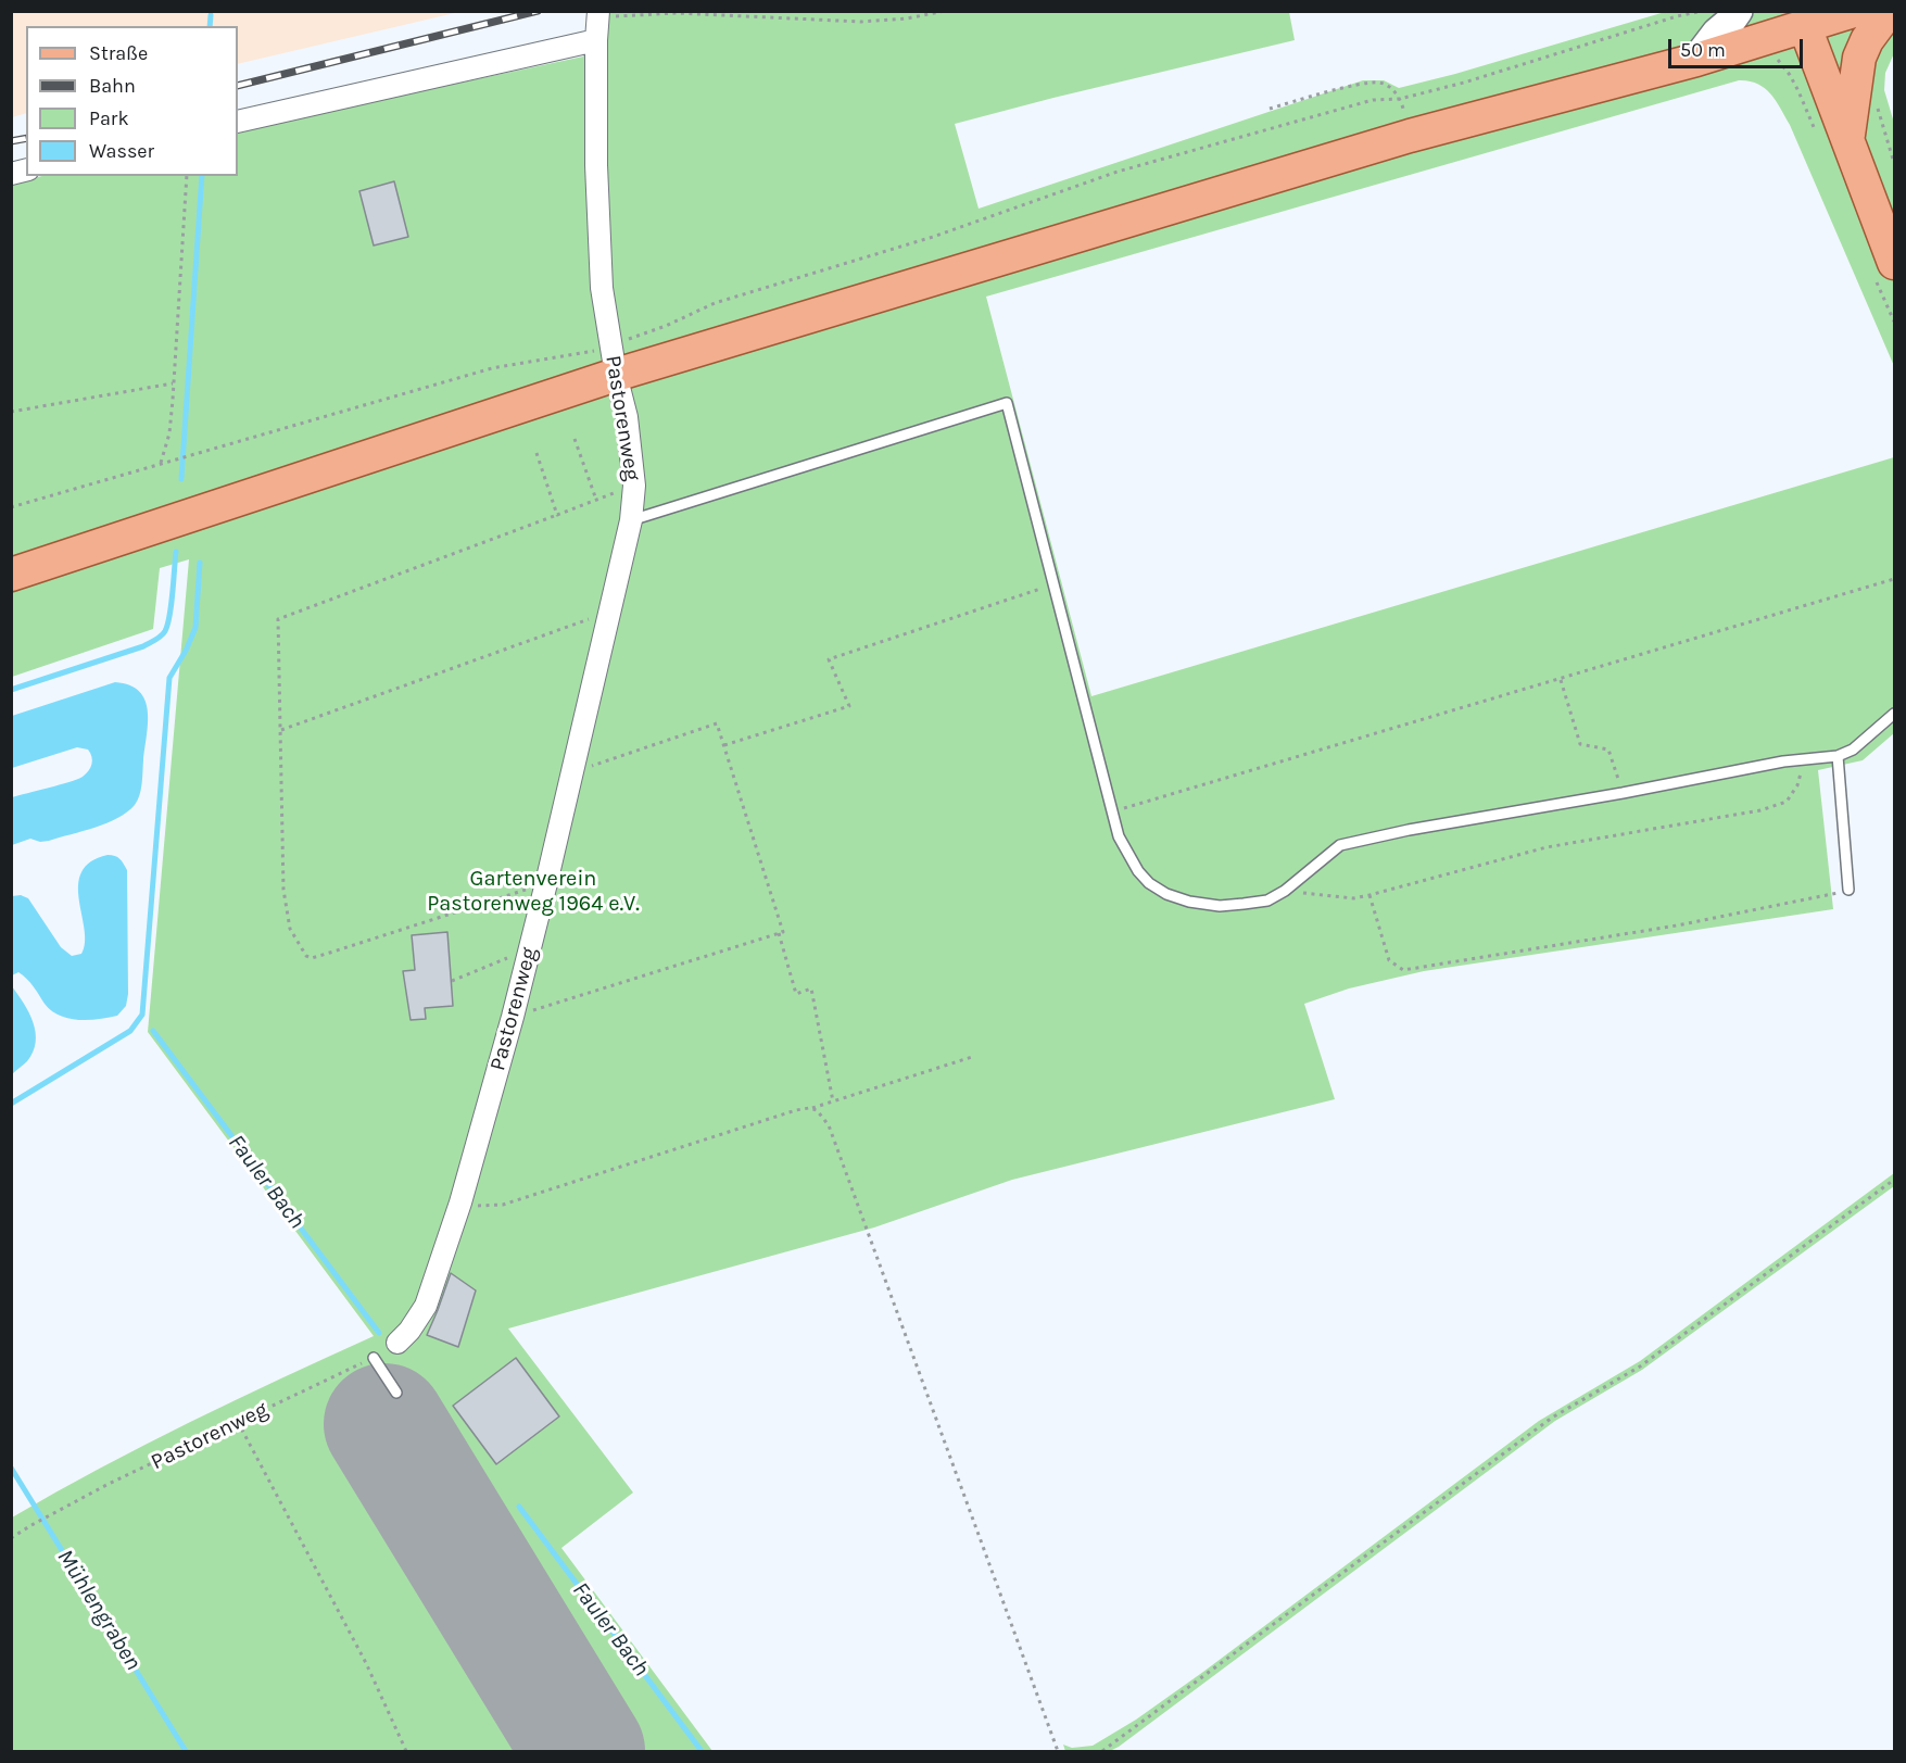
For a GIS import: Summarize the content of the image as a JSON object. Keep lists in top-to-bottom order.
{
  "streets": {
    "street": ["Pastorenweg"]
  },
  "water": ["Fauler Bach", "Mühlengraben"],
  "parks": ["Gartenverein Pastorenweg 1964 e.V."],
  "legend": [
    "Straße",
    "Bahn",
    "Park",
    "Wasser"
  ],
  "scale_bar": "50 m"
}
